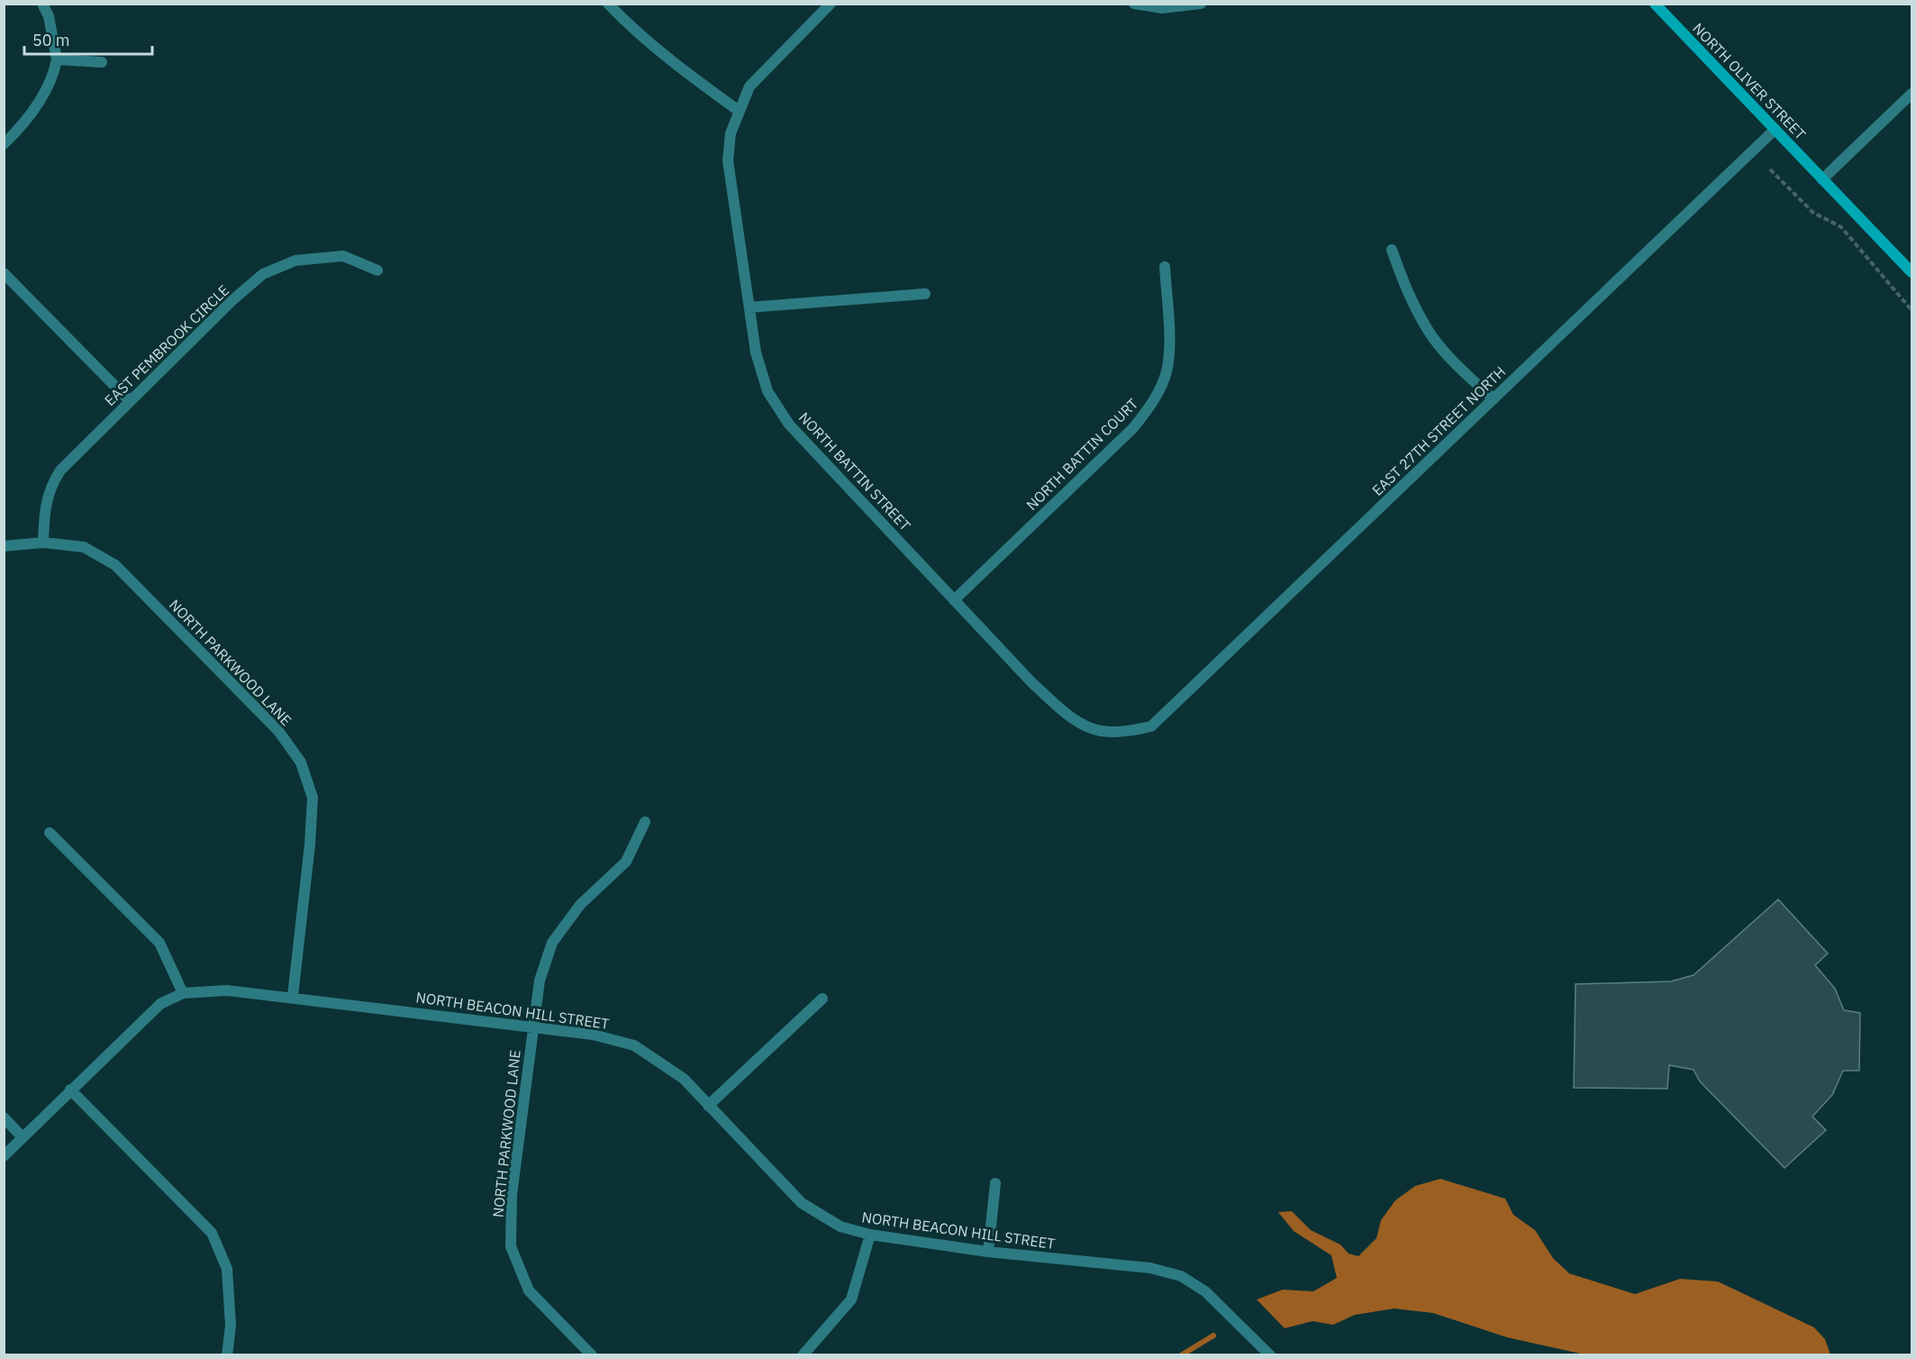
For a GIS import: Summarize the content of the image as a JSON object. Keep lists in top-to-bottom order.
{
  "streets": {
    "main road": ["NORTH OLIVER STREET"],
    "street": [
      "EAST PEMBROOK CIRCLE",
      "EAST 27TH STREET NORTH",
      "NORTH BATTIN COURT",
      "NORTH BATTIN STREET",
      "NORTH PARKWOOD LANE",
      "NORTH BEACON HILL STREET"
    ]
  },
  "crossings": [
    ["NORTH OLIVER STREET", "EAST 27TH STREET NORTH"],
    ["EAST PEMBROOK CIRCLE", "NORTH PARKWOOD LANE"],
    ["EAST 27TH STREET NORTH", "NORTH BATTIN STREET"],
    ["NORTH BATTIN COURT", "NORTH BATTIN STREET"],
    ["NORTH PARKWOOD LANE", "NORTH BEACON HILL STREET"]
  ],
  "scale_bar": "50 m"
}
